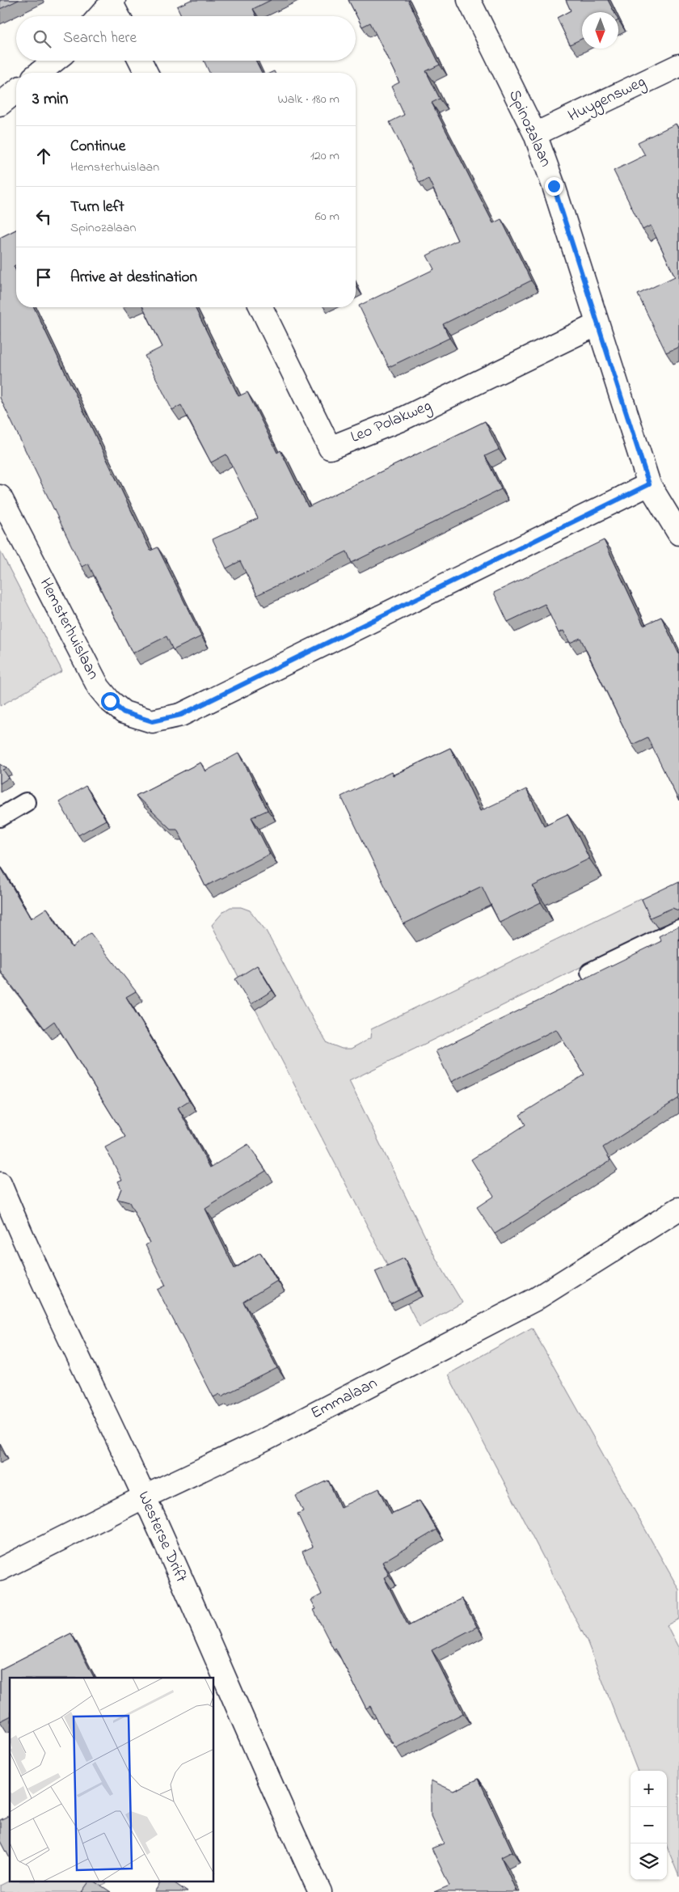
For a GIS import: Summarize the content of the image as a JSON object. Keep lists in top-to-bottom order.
{
  "streets": {
    "street": [
      "Huygensweg",
      "Spinozalaan",
      "Leo Polakweg",
      "Hemsterhuislaan",
      "Emmalaan",
      "Westerse Drift"
    ]
  },
  "crossings": [
    ["Huygensweg", "Spinozalaan"],
    ["Spinozalaan", "Leo Polakweg"],
    ["Spinozalaan", "Hemsterhuislaan"],
    ["Emmalaan", "Westerse Drift"]
  ],
  "north": "bottom",
  "page": {
    "search": "Search here",
    "heading": ["3 min", "Walk · 180 m"],
    "list": [
      ["Continue", "Hemsterhuislaan", "120 m"],
      ["Turn left", "Spinozalaan", "60 m"],
      "Arrive at destination"
    ],
    "map_buttons": ["+", "−"]
  }
}
